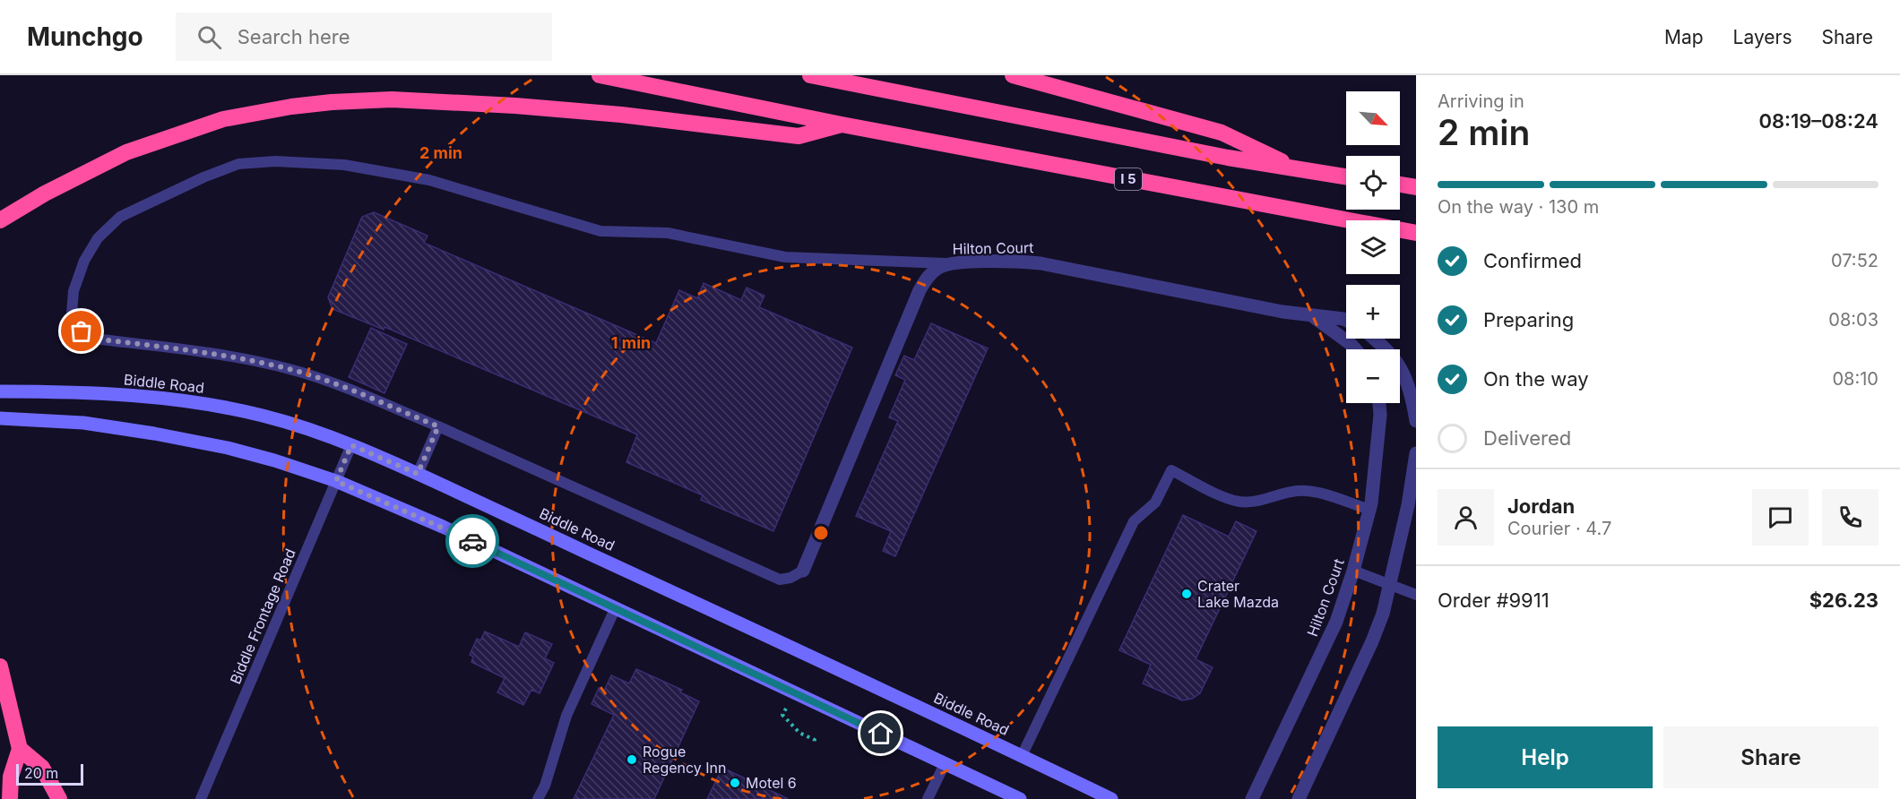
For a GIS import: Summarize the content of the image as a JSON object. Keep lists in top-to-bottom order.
{
  "streets": {
    "highway": ["I 5"],
    "main road": ["Biddle Road"],
    "street": ["Hilton Court"],
    "lane": ["Biddle Frontage Road"]
  },
  "crossings": [
    ["Biddle Road", "Biddle Frontage Road"]
  ],
  "places": ["Crater Lake Mazda", "Rogue Regency Inn", "Motel 6"],
  "scale_bar": "20 m",
  "north": "bottom right",
  "page": {
    "header": "Munchgo",
    "search": "Search here",
    "nav": ["Map", "Layers", "Share"],
    "heading": ["2 min", "Arriving in", "08:19–08:24"],
    "panel": [
      "Jordan",
      "Courier · 4.7",
      "Order #9911",
      "$26.23"
    ],
    "map_buttons": ["+", "−"],
    "bar": "On the way · 130 m",
    "list": [
      ["Confirmed", "07:52"],
      ["Preparing", "08:03"],
      ["On the way", "08:10"],
      "Delivered"
    ],
    "buttons": ["Help", "Share"],
    "scale": "20 m"
  },
  "rings": ["2 min", "1 min"]
}
